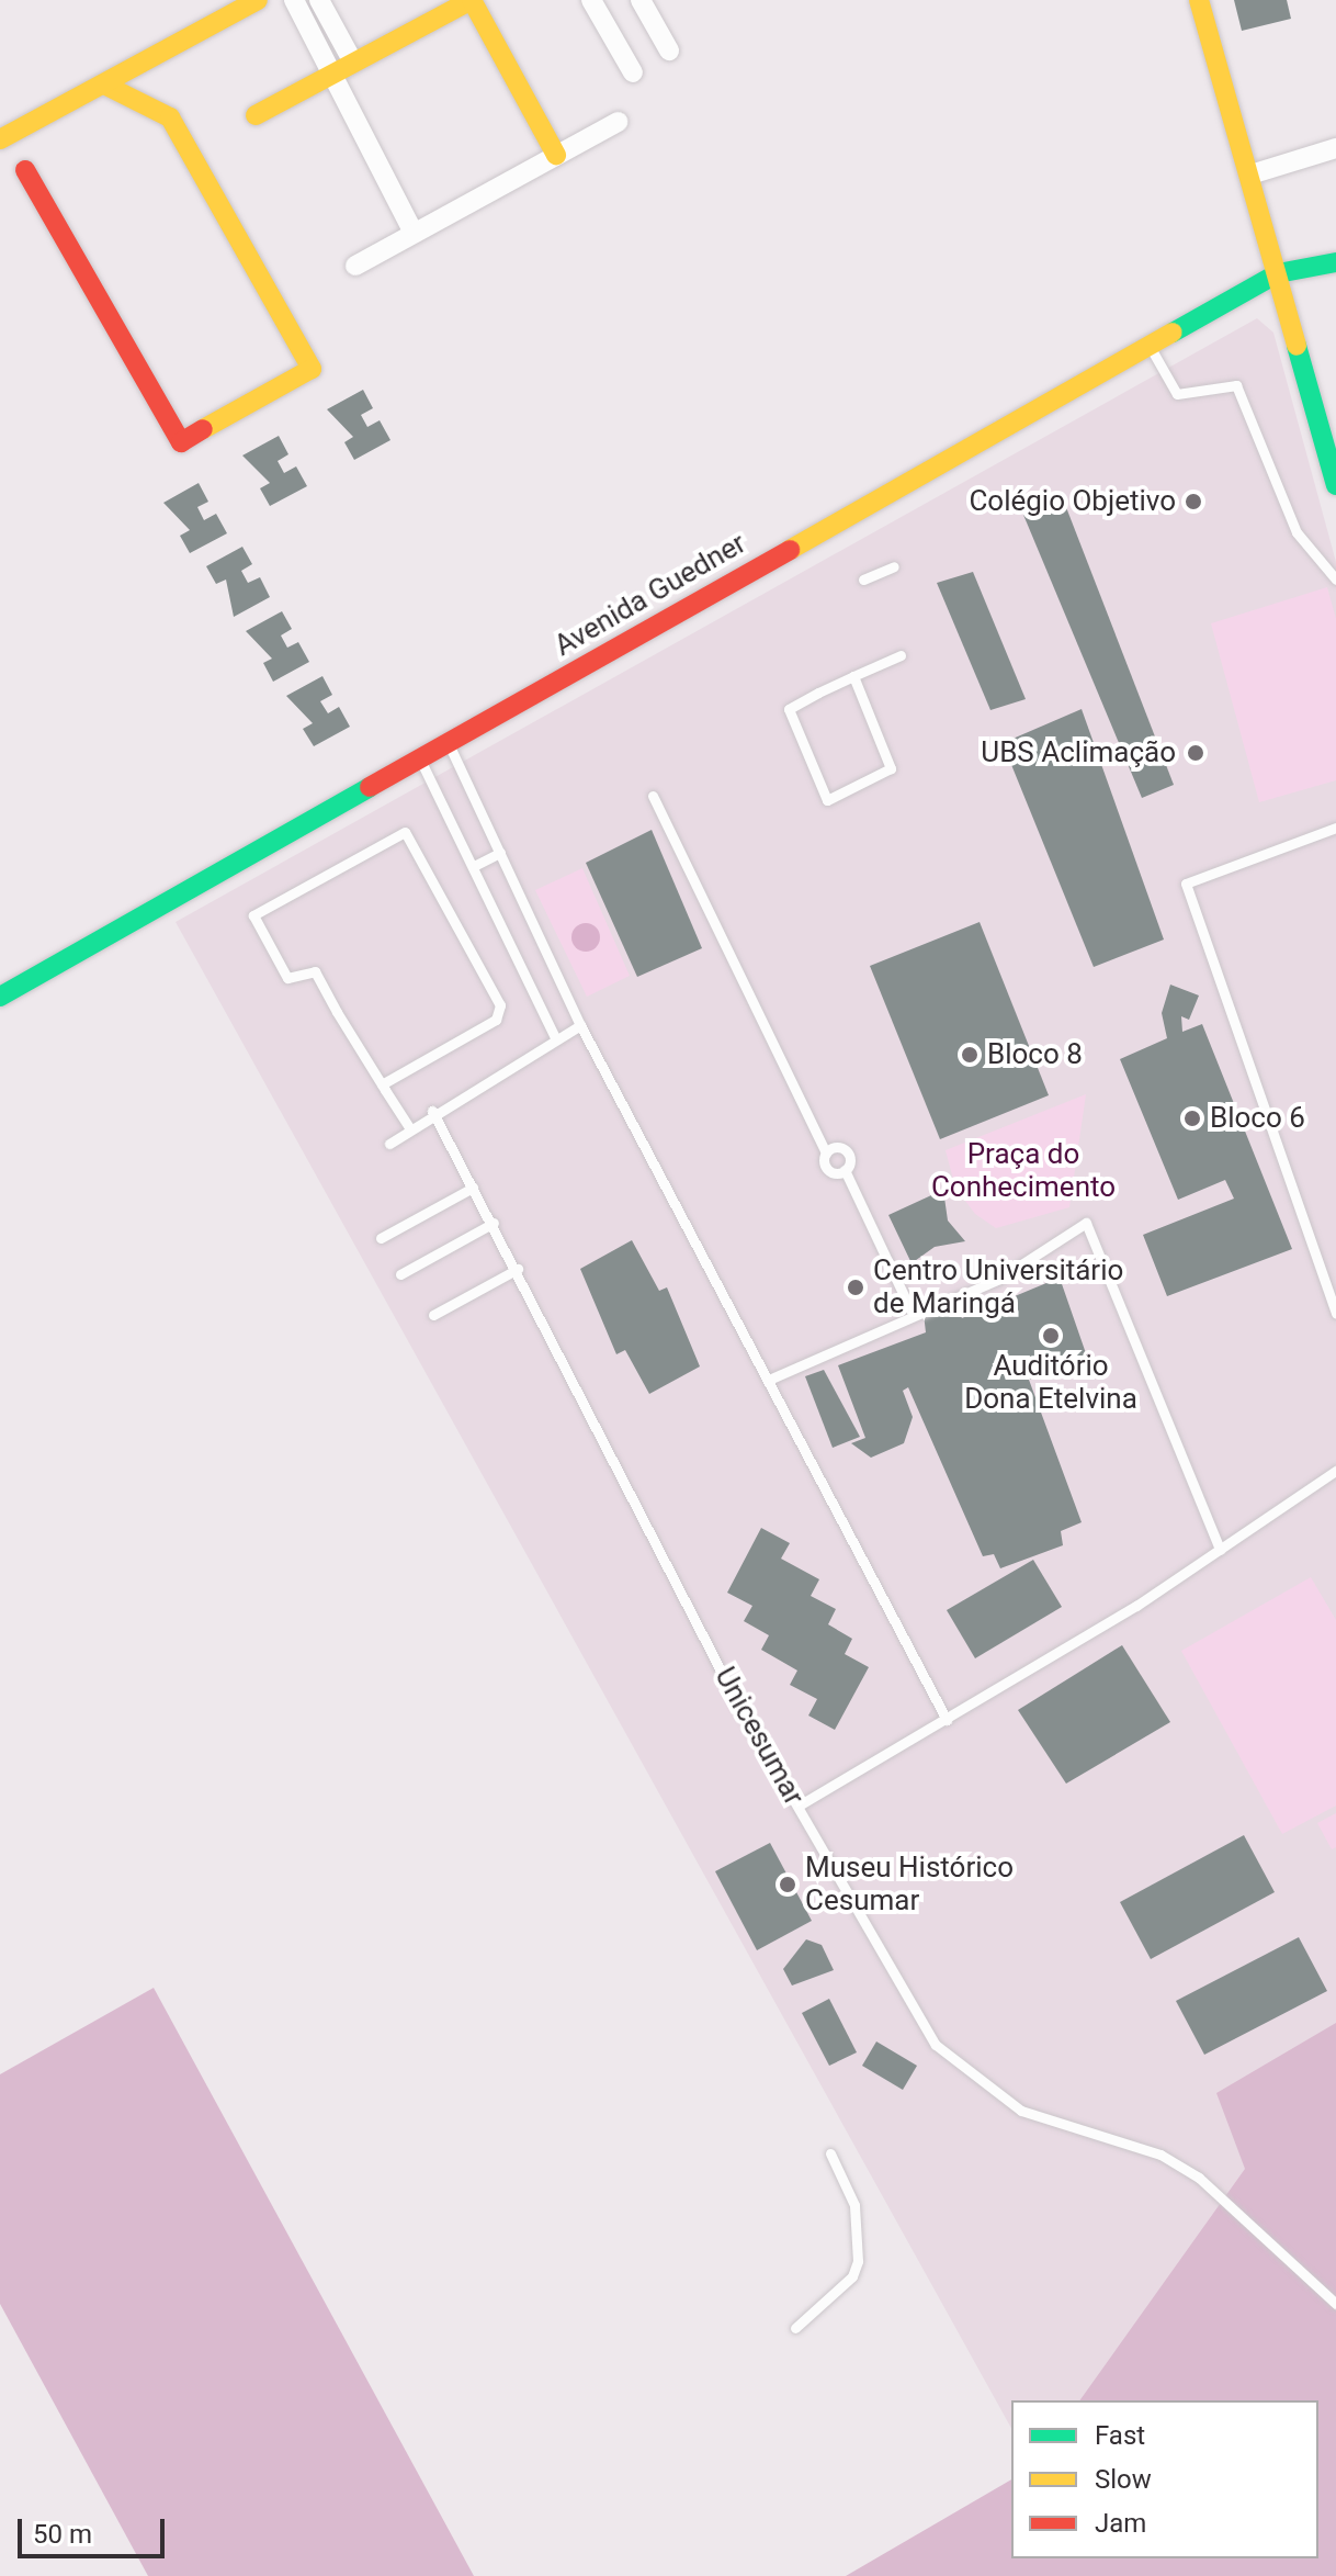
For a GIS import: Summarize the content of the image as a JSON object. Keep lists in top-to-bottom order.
{
  "streets": {
    "street": ["Avenida Guedner"],
    "lane": ["Unicesumar"]
  },
  "parks": ["Praça do Conhecimento"],
  "places": [
    "Colégio Objetivo",
    "UBS Aclimação",
    "Bloco 8",
    "Bloco 6",
    "Centro Universitário de Maringá",
    "Auditório Dona Etelvina",
    "Museu Histórico Cesumar"
  ],
  "legend": ["Fast", "Slow", "Jam"],
  "scale_bar": "50 m"
}
